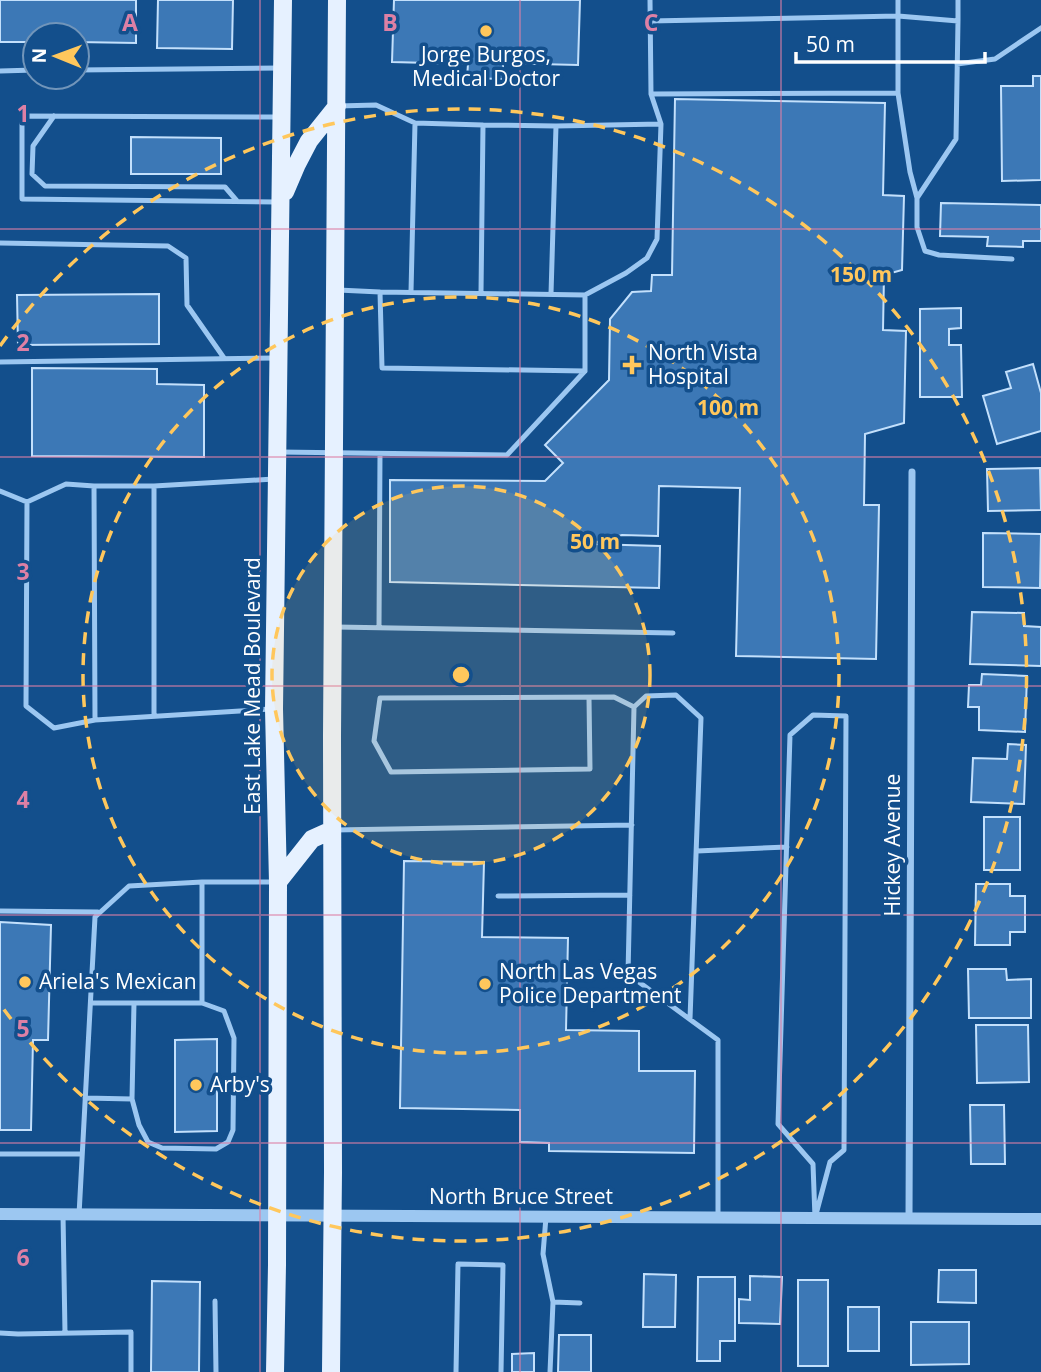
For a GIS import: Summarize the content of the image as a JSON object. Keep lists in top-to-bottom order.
{
  "streets": {
    "main road": ["East Lake Mead Boulevard"],
    "street": ["Hickey Avenue", "North Bruce Street"]
  },
  "crossings": [
    ["East Lake Mead Boulevard", "North Bruce Street"],
    ["Hickey Avenue", "North Bruce Street"]
  ],
  "places": {
    "other": [
      "Jorge Burgos, Medical Doctor",
      "Ariela's Mexican",
      "North Las Vegas Police Department",
      "Arby's"
    ],
    "health": ["North Vista Hospital"]
  },
  "scale_bar": "50 m",
  "north": "left",
  "grid": {
    "columns": ["A", "B", "C"],
    "rows": [
      "1",
      "2",
      "3",
      "4",
      "5",
      "6"
    ]
  },
  "rings": ["150 m", "100 m", "50 m"]
}
